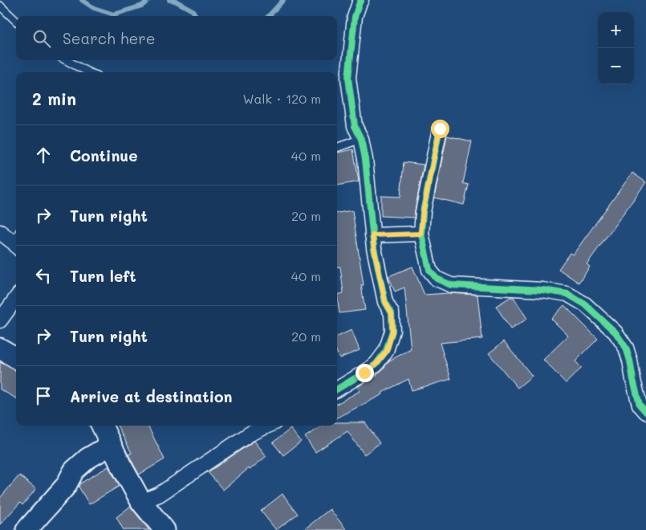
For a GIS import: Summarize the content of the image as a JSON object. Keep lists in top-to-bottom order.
{
  "page": {
    "map_buttons": ["+", "−"],
    "search": "Search here",
    "heading": ["2 min", "Walk · 120 m"],
    "list": [
      ["Continue", "40 m"],
      ["Turn right", "20 m"],
      ["Turn left", "40 m"],
      ["Turn right", "20 m"],
      "Arrive at destination"
    ]
  }
}
